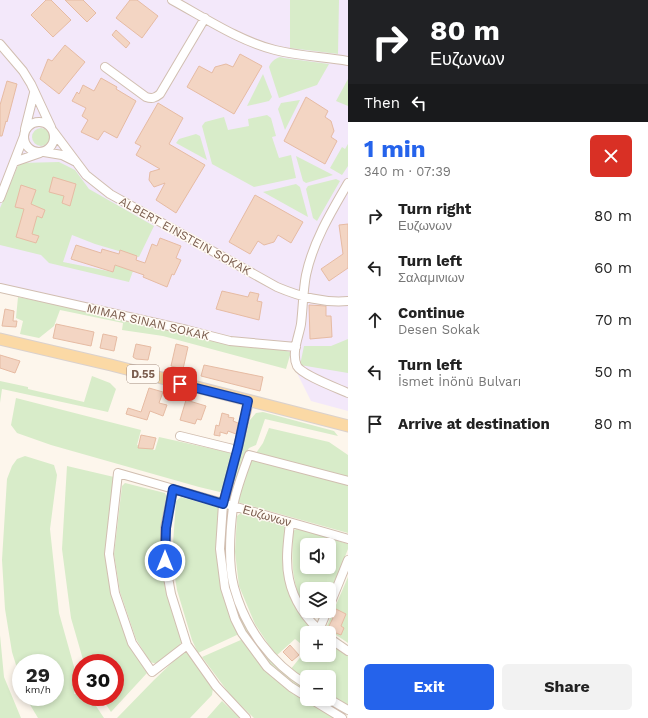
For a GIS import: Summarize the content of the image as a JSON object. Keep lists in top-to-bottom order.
{
  "streets": {
    "main road": ["D.55"],
    "street": ["ALBERT EINSTEIN SOKAK", "MIMAR SINAN SOKAK", "Ευζωνων"]
  },
  "page": {
    "turn": ["80 m", "Ευζωνων"],
    "then": "Then",
    "heading": ["1 min", "340 m · 07:39"],
    "list": [
      {
        "name": "Turn right",
        "note": "Ευζωνων",
        "value": "80 m"
      },
      {
        "name": "Turn left",
        "note": "Σαλαμινιων",
        "value": "60 m"
      },
      {
        "name": "Continue",
        "note": "Desen Sokak",
        "value": "70 m"
      },
      {
        "name": "Turn left",
        "note": "İsmet İnönü Bulvarı",
        "value": "50 m"
      },
      {
        "name": "Arrive at destination",
        "value": "80 m"
      }
    ],
    "map_buttons": ["+", "−"],
    "speed": "29 km/h",
    "limit": "30",
    "buttons": ["Exit", "Share"]
  }
}
